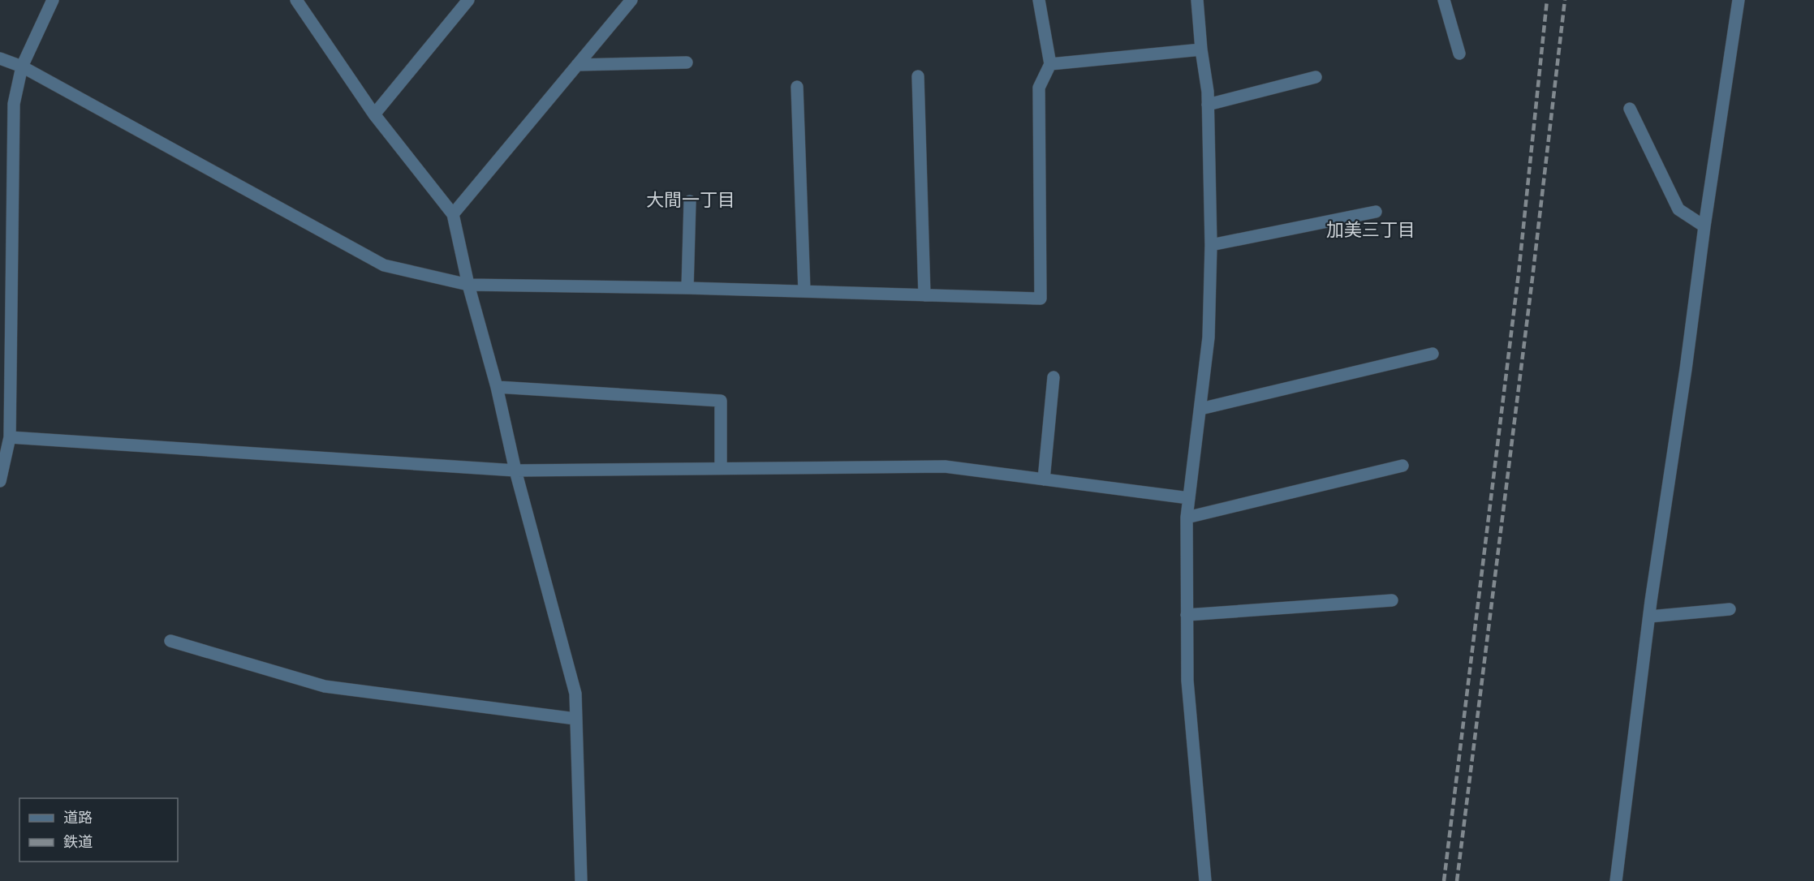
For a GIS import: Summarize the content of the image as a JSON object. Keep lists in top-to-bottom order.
{
  "districts": ["大間一丁目", "加美三丁目"],
  "legend": ["道路", "鉄道"]
}
